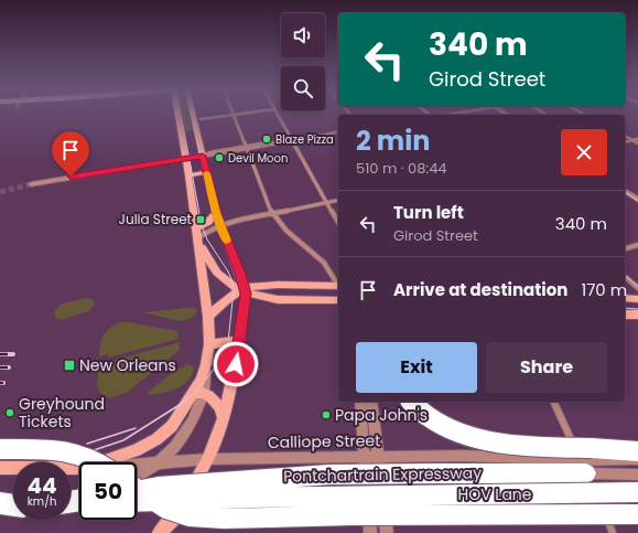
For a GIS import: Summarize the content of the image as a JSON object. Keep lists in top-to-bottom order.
{
  "streets": {
    "highway": ["Pontchartrain Expressway", "HOV Lane"],
    "main road": ["Calliope Street"]
  },
  "places": {
    "other": [
      "Blaze Pizza",
      "Devil Moon",
      "Greyhound Tickets",
      "Papa John's"
    ],
    "transit": ["Julia Street", "New Orleans"]
  },
  "page": {
    "turn": ["340 m", "Girod Street"],
    "heading": ["2 min", "510 m · 08:44"],
    "list": [
      {
        "name": "Turn left",
        "note": "Girod Street",
        "value": "340 m"
      },
      {
        "name": "Arrive at destination",
        "value": "170 m"
      }
    ],
    "buttons": ["Exit", "Share"],
    "speed": "44 km/h",
    "limit": "50"
  }
}
